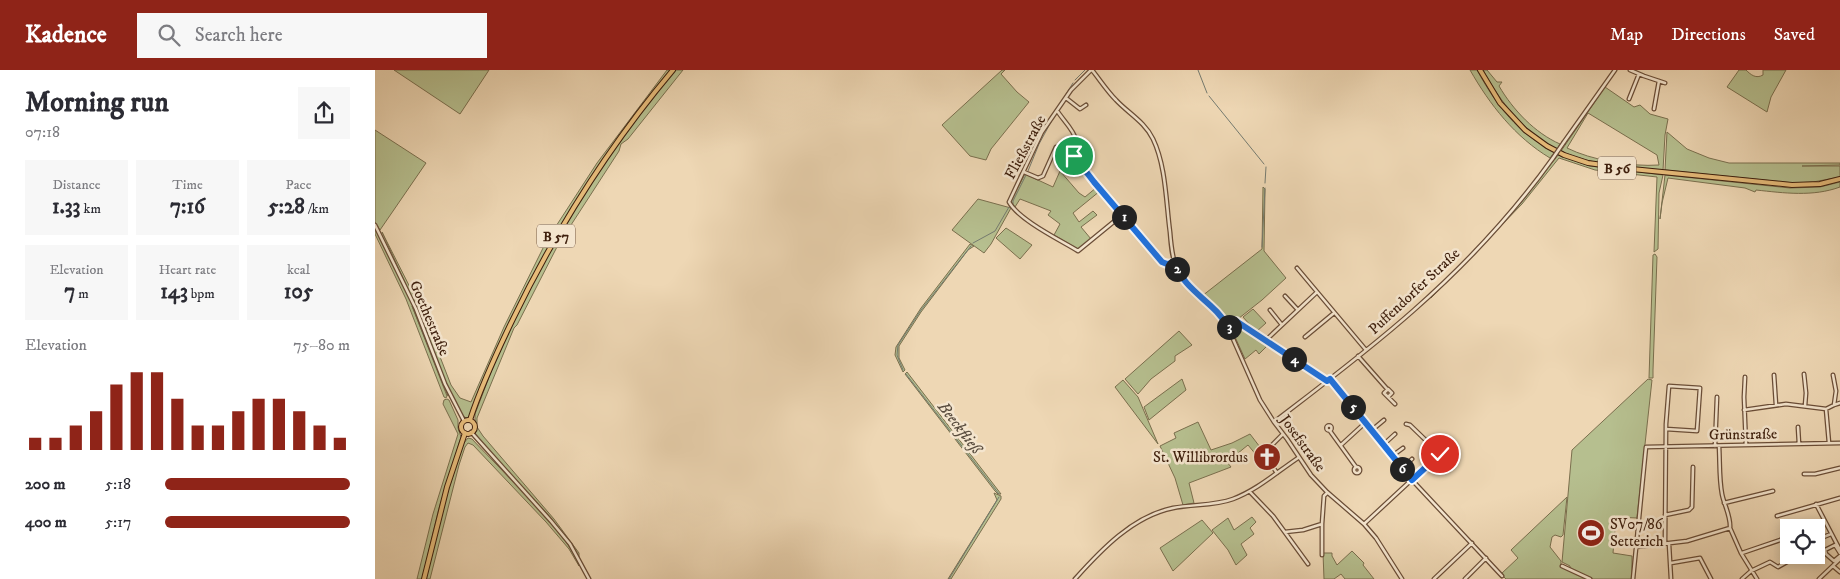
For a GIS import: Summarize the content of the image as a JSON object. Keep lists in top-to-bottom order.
{
  "streets": {
    "main road": ["B 56", "B 57"],
    "street": [
      "Fließstraße",
      "Puffendorfer Straße",
      "Goethestraße",
      "Grünstraße",
      "Josefstraße"
    ]
  },
  "crossings": [
    ["B 57", "Goethestraße"],
    ["Puffendorfer Straße", "Josefstraße"]
  ],
  "water": ["Beeckfließ"],
  "places": {
    "church": ["St. Willibrordus"],
    "sports": ["SV07/86 Setterich"]
  },
  "page": {
    "header": "Kadence",
    "search": "Search here",
    "nav": ["Map", "Directions", "Saved"],
    "heading": ["Morning run", "07:18"],
    "stats": [
      ["Distance", "1.33 km"],
      ["Time", "7:16"],
      ["Pace", "5:28 /km"],
      ["Elevation", "7 m"],
      ["Heart rate", "143 bpm"],
      ["kcal", "105"]
    ],
    "pins": [
      "1",
      "2",
      "3",
      "4",
      "5",
      "6"
    ],
    "chart": ["Elevation", "75–80 m"],
    "list": [
      {
        "name": "200 m",
        "note": "5:18"
      },
      {
        "name": "400 m",
        "note": "5:17"
      }
    ]
  }
}
